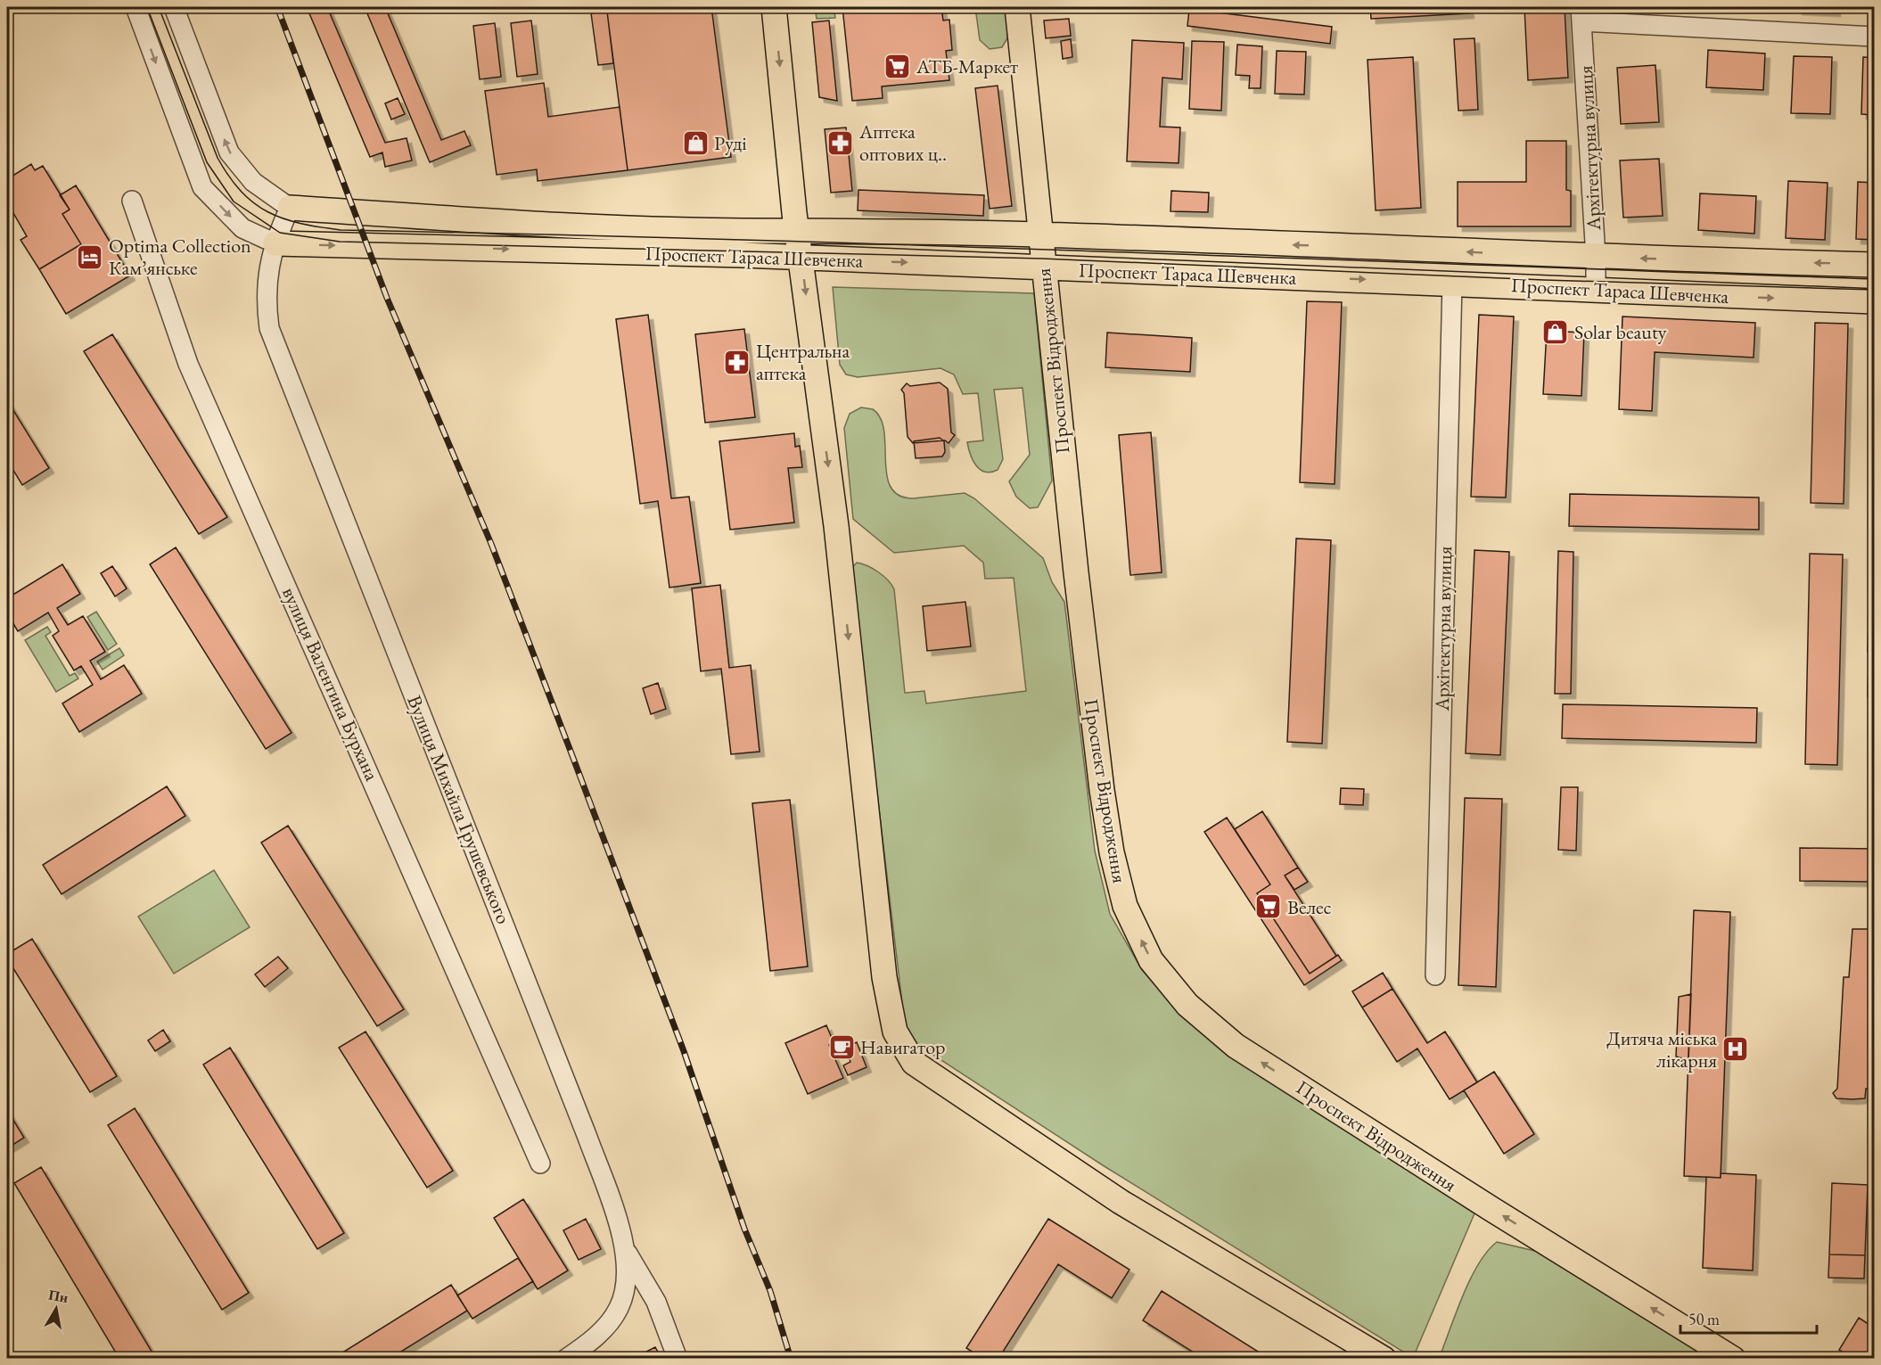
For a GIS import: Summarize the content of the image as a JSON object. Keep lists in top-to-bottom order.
{
  "streets": {
    "main road": ["Проспект Тараса Шевченка", "Проспект Відродження"],
    "street": ["Архітектурна вулиця", "вулиця Валентина Бурхана", "Вулиця Михайла Грушевського"]
  },
  "crossings": [
    ["Архітектурна вулиця", "Проспект Тараса Шевченка"],
    ["Проспект Тараса Шевченка", "Проспект Відродження"],
    ["Проспект Тараса Шевченка", "Вулиця Михайла Грушевського"]
  ],
  "places": {
    "supermarket": ["АТБ-Маркет", "Велес"],
    "shop": ["Рудi", "Solar beauty"],
    "pharmacy": ["Аптека оптових ц‥", "Центральна аптека"],
    "hotel": ["Optima Collection Кам’янське"],
    "cafe": ["Навигатор"],
    "hospital": ["Дитяча міська лікарня"]
  },
  "scale_bar": "50 m",
  "north": "top"
}
